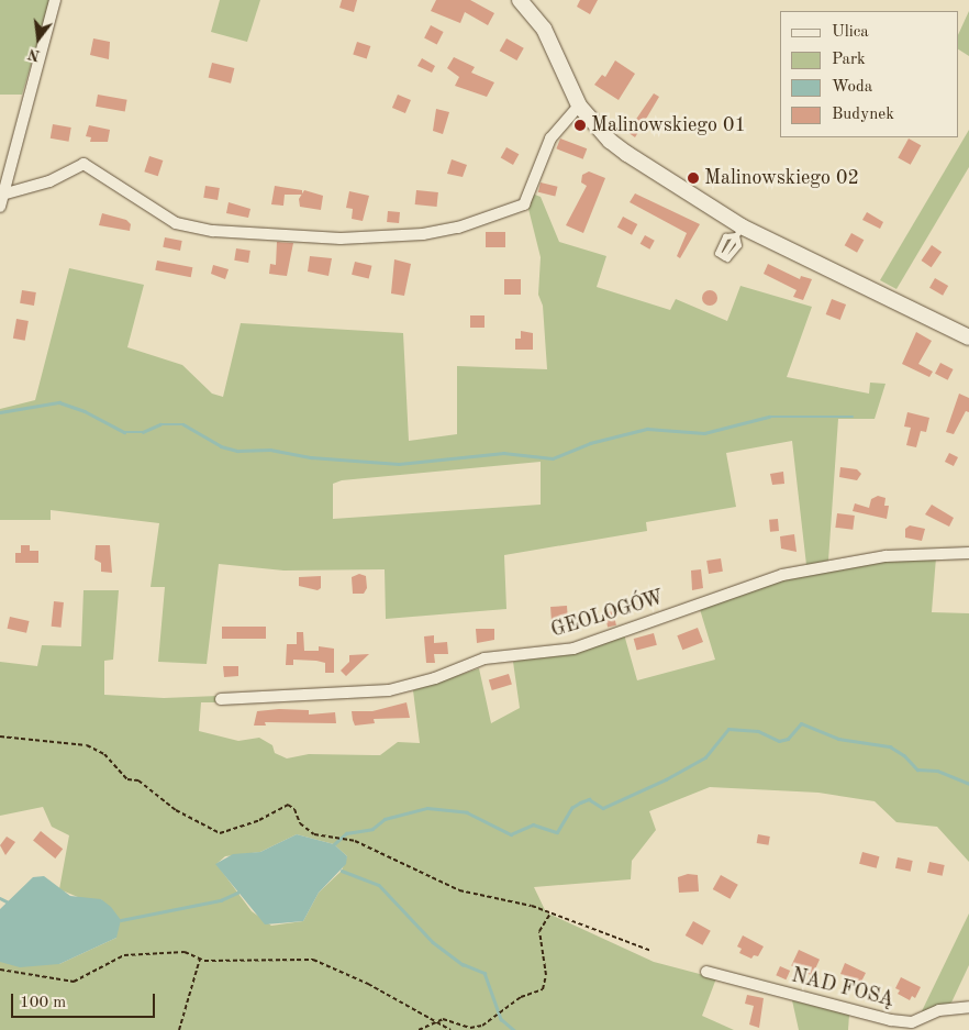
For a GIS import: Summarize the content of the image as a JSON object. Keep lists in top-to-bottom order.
{
  "streets": {
    "street": ["GEOLOGÓW", "NAD FOSĄ"]
  },
  "places": ["Malinowskiego 01", "Malinowskiego 02"],
  "legend": [
    "Ulica",
    "Park",
    "Woda",
    "Budynek"
  ],
  "scale_bar": "100 m",
  "north": "bottom"
}
